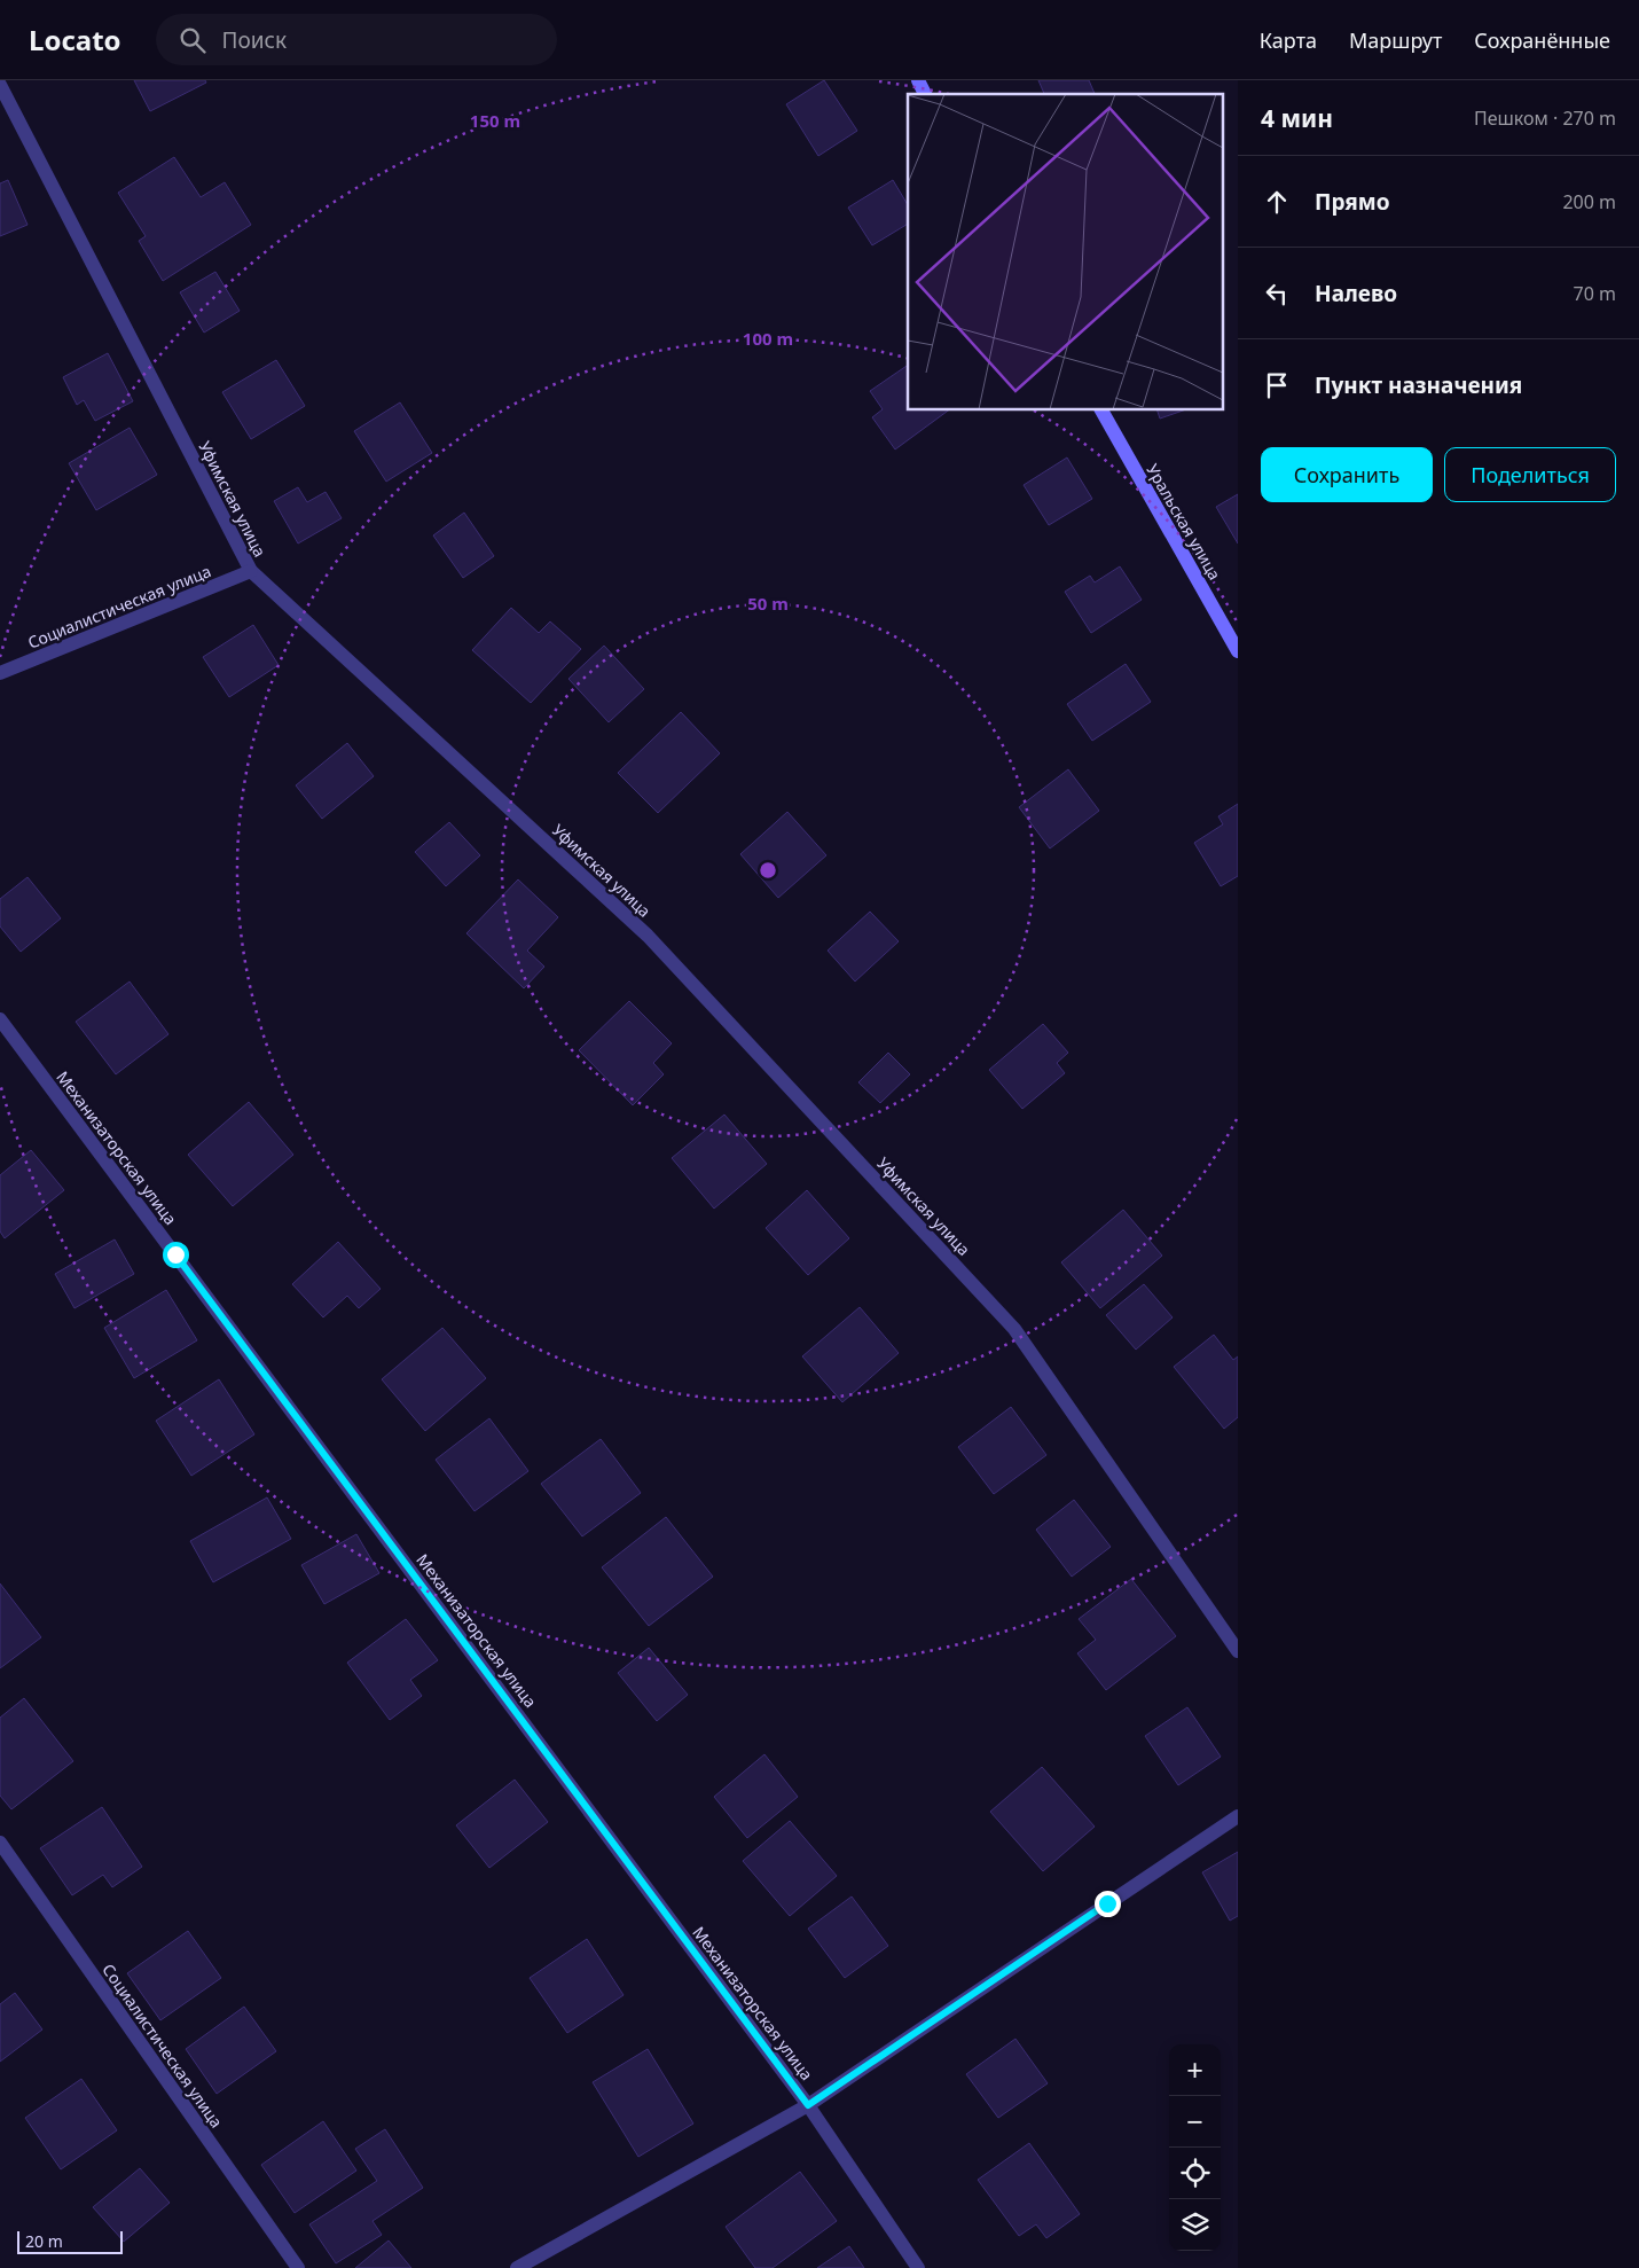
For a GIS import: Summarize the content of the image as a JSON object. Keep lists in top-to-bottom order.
{
  "streets": {
    "main road": ["Уральская улица"],
    "street": ["Уфимская улица", "Социалистическая улица", "Механизаторская улица"]
  },
  "crossings": [
    ["Уфимская улица", "Социалистическая улица"]
  ],
  "scale_bar": "20 m",
  "page": {
    "header": "Locato",
    "search": "Поиск",
    "nav": ["Карта", "Маршрут", "Сохранённые"],
    "heading": ["4 мин", "Пешком · 270 m"],
    "list": [
      ["Прямо", "200 m"],
      ["Налево", "70 m"],
      "Пункт назначения"
    ],
    "buttons": ["Сохранить", "Поделиться"],
    "map_buttons": ["+", "−"],
    "scale": "20 m"
  },
  "rings": ["150 m", "100 m", "50 m"]
}
